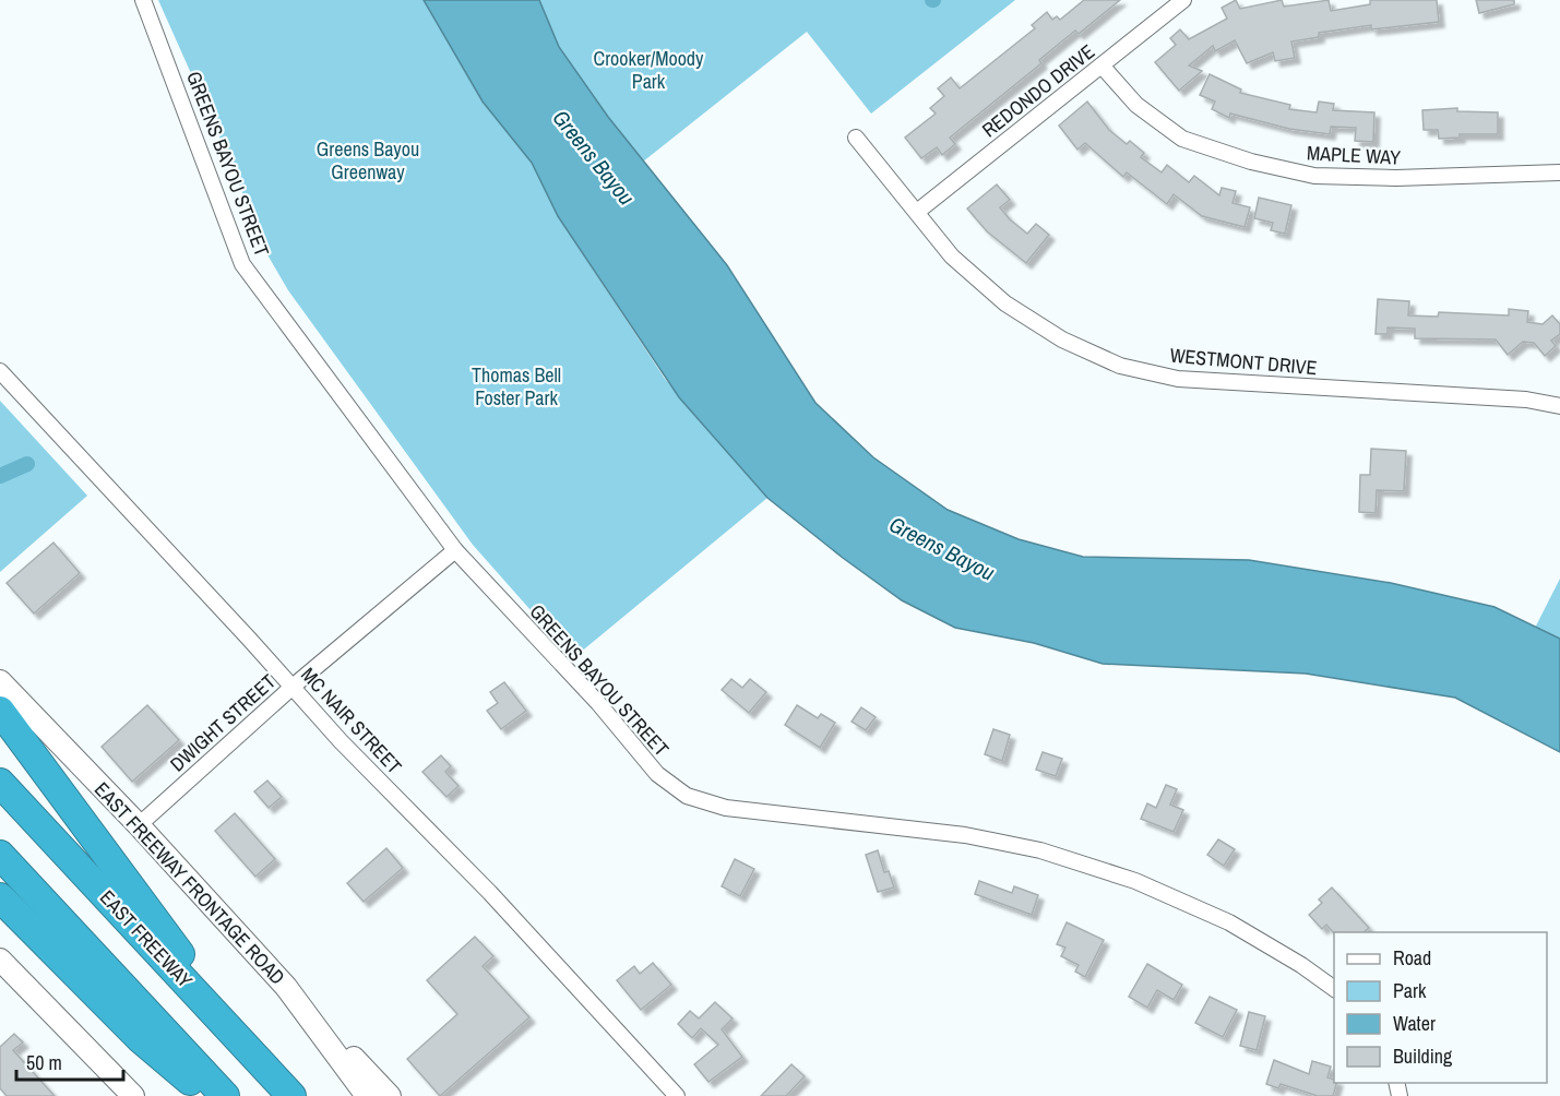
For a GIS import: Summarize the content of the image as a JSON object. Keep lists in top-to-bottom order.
{
  "streets": {
    "highway": ["EAST FREEWAY"],
    "main road": ["EAST FREEWAY FRONTAGE ROAD"],
    "street": [
      "REDONDO DRIVE",
      "MAPLE WAY",
      "GREENS BAYOU STREET",
      "WESTMONT DRIVE",
      "MC NAIR STREET",
      "DWIGHT STREET"
    ]
  },
  "crossings": [
    ["REDONDO DRIVE", "MAPLE WAY"],
    ["REDONDO DRIVE", "WESTMONT DRIVE"],
    ["GREENS BAYOU STREET", "DWIGHT STREET"],
    ["MC NAIR STREET", "DWIGHT STREET"],
    ["DWIGHT STREET", "EAST FREEWAY FRONTAGE ROAD"]
  ],
  "water": ["Greens Bayou"],
  "parks": ["Crooker/Moody Park", "Greens Bayou Greenway", "Thomas Bell Foster Park"],
  "legend": [
    "Road",
    "Park",
    "Water",
    "Building"
  ],
  "scale_bar": "50 m"
}
